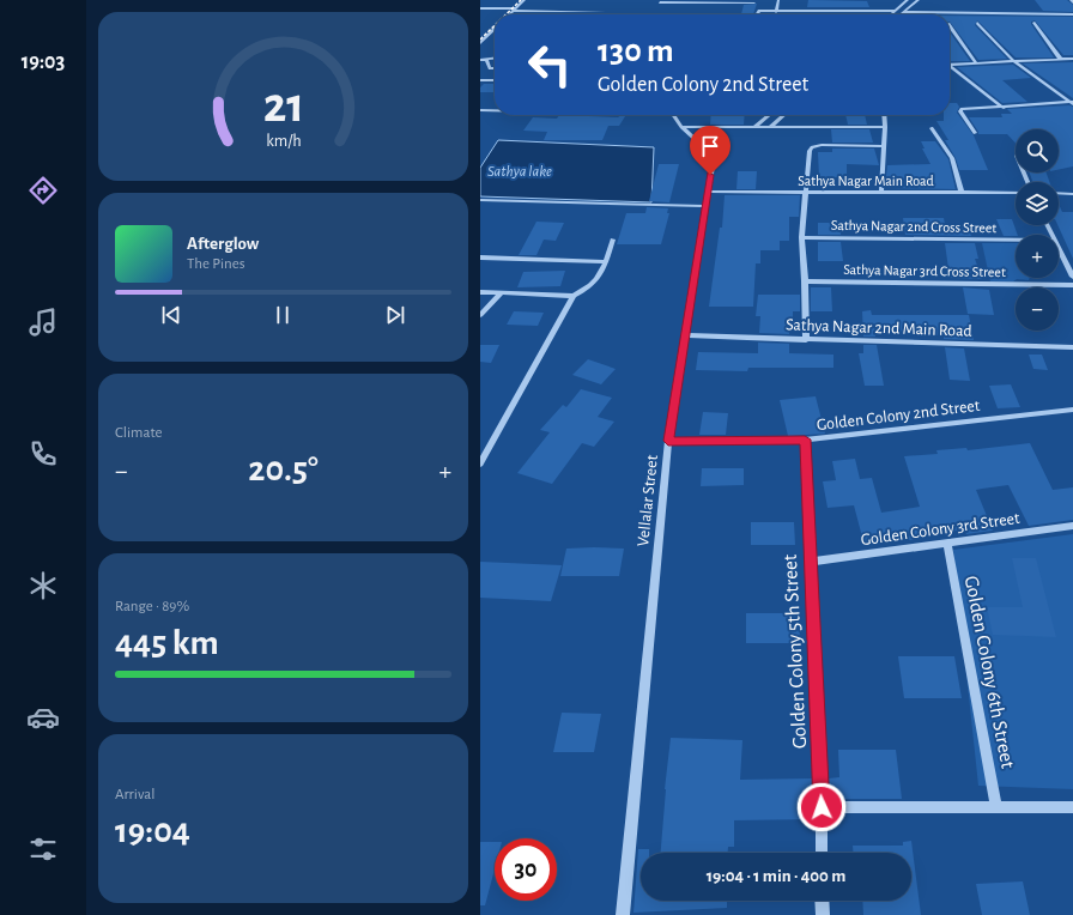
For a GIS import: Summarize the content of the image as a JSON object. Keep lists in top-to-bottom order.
{
  "streets": {
    "street": [
      "Sathya Nagar Main Road",
      "Sathya Nagar 2nd Cross Street",
      "Sathya Nagar 3rd Cross Street",
      "Sathya Nagar 2nd Main Road",
      "Golden Colony 2nd Street",
      "Vellalar Street",
      "Golden Colony 3rd Street",
      "Golden Colony 5th Street",
      "Golden Colony 6th Street"
    ]
  },
  "crossings": [
    ["Sathya Nagar Main Road", "Vellalar Street"],
    ["Sathya Nagar 2nd Main Road", "Vellalar Street"],
    ["Golden Colony 2nd Street", "Vellalar Street"],
    ["Golden Colony 2nd Street", "Golden Colony 5th Street"],
    ["Golden Colony 3rd Street", "Golden Colony 5th Street"],
    ["Golden Colony 3rd Street", "Golden Colony 6th Street"]
  ],
  "water": ["Sathya lake"],
  "page": {
    "tabs": "19:03",
    "turn": ["130 m", "Golden Colony 2nd Street"],
    "map_buttons": ["+", "−"],
    "song": ["Afterglow", "The Pines"],
    "tile": [
      "Climate",
      ["Range · 89%", "445 km"],
      ["Arrival", "19:04"]
    ],
    "heat": ["−", "20.5°", "+"],
    "limit": "30",
    "trip": "19:04 · 1 min · 400 m",
    "gauge": ["21", "km/h"]
  }
}
